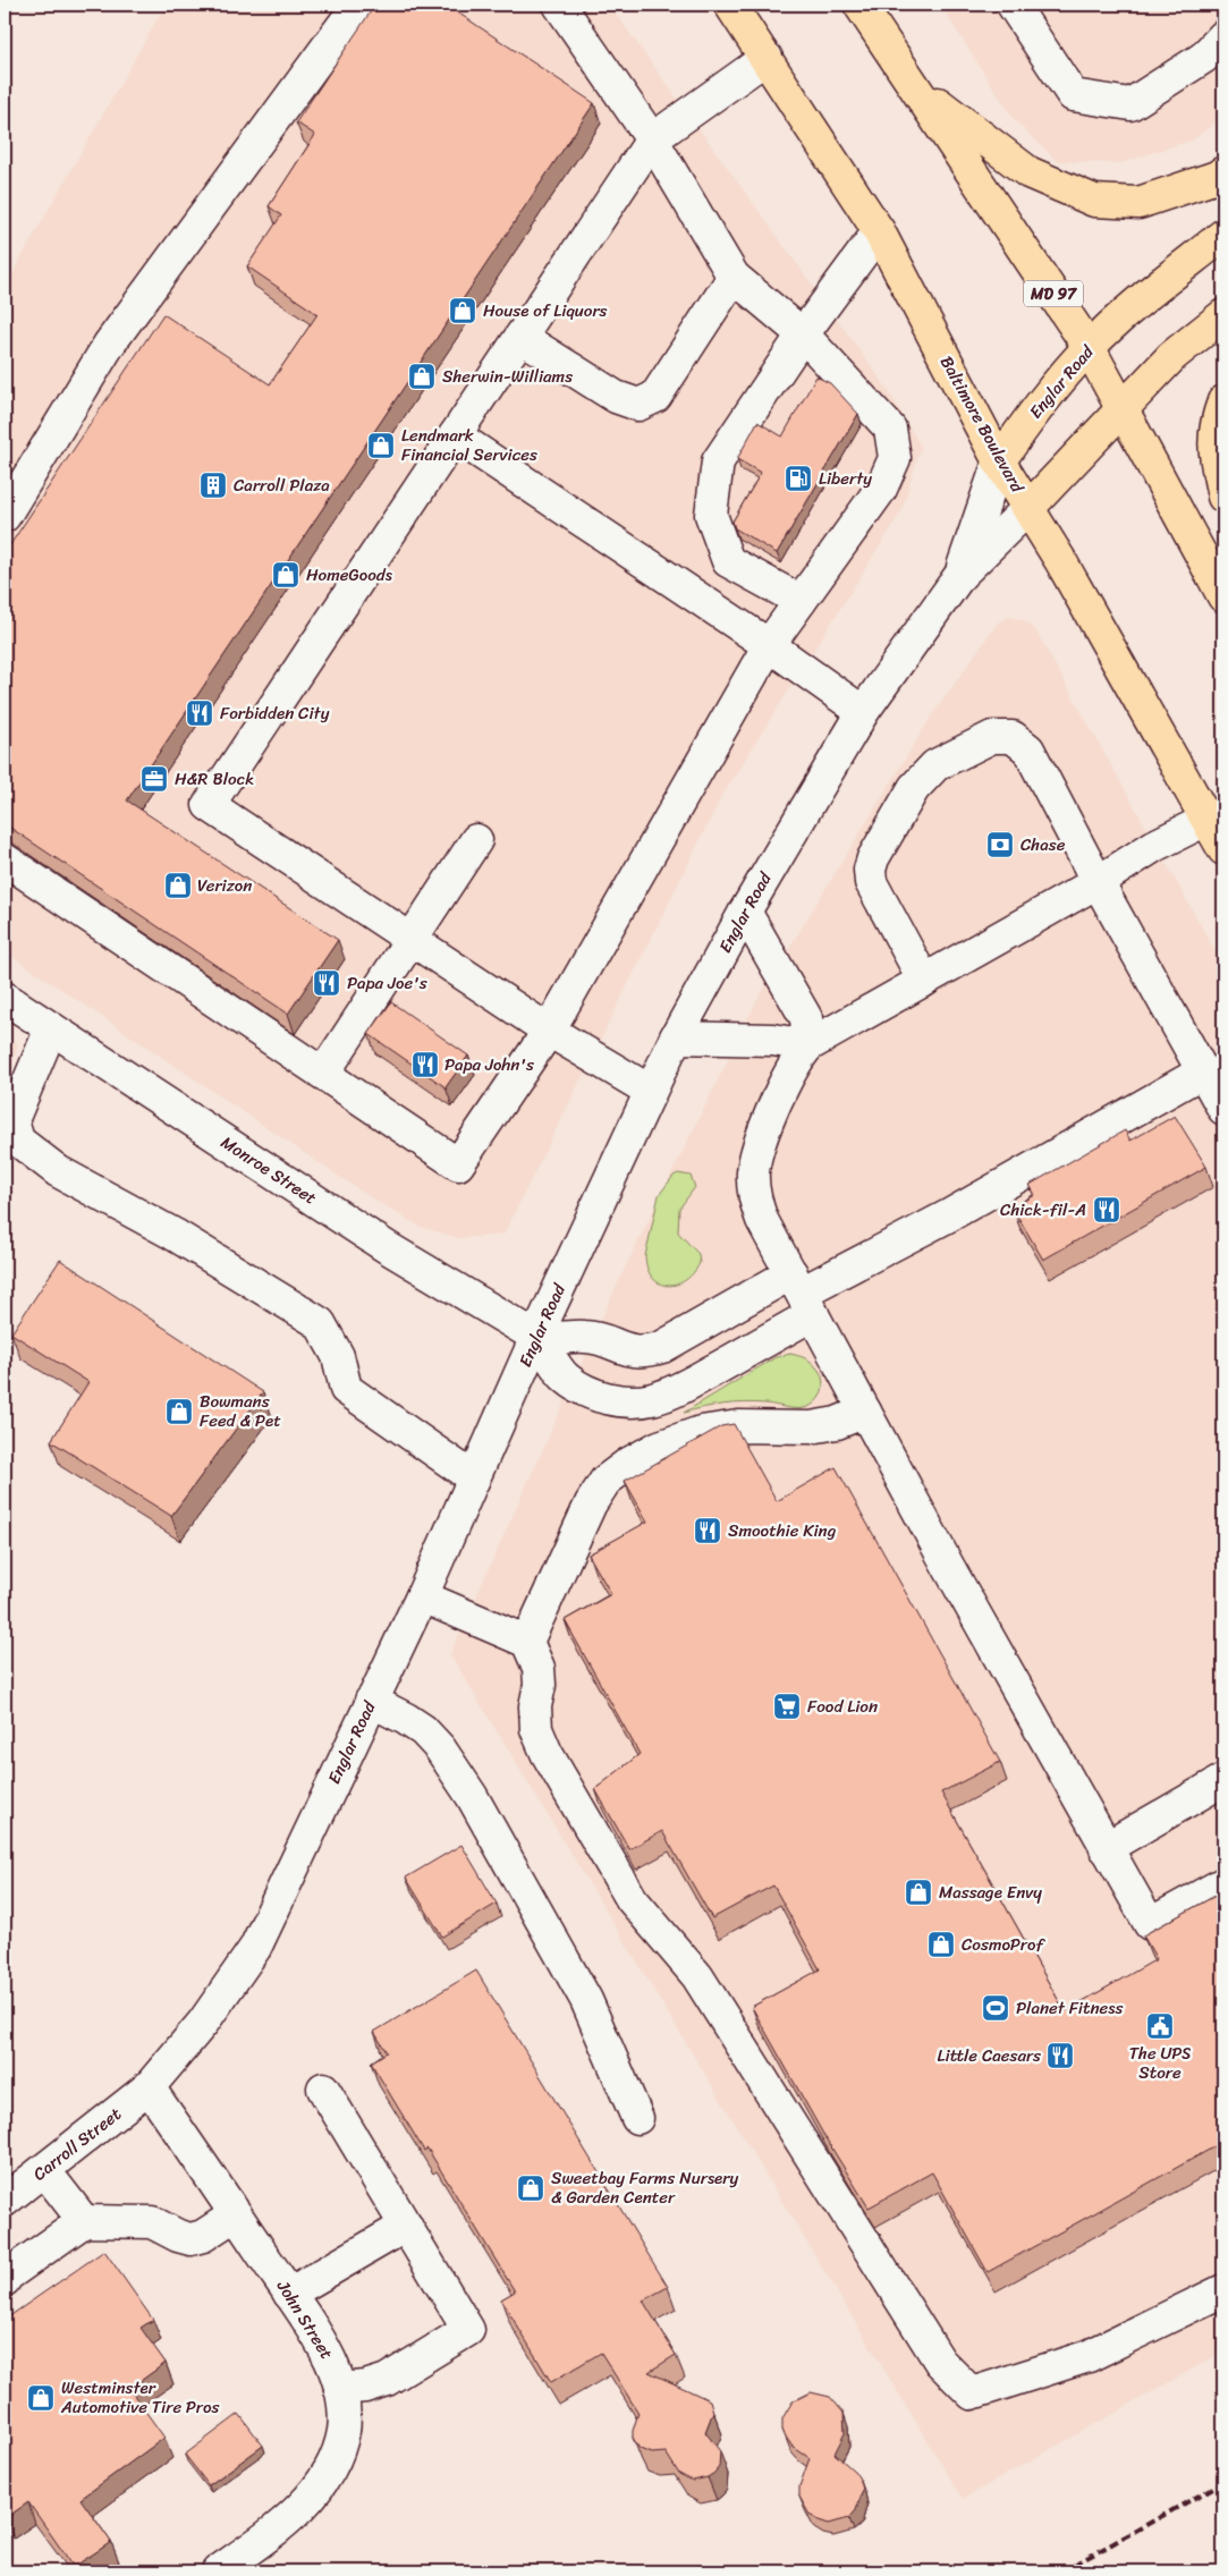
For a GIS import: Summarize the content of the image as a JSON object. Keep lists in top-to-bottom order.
{
  "streets": {
    "main road": ["MD 97", "Englar Road", "Baltimore Boulevard"],
    "street": ["Monroe Street", "Carroll Street", "John Street"]
  },
  "crossings": [
    ["MD 97", "Englar Road"],
    ["Englar Road", "Baltimore Boulevard"],
    ["Englar Road", "Monroe Street"],
    ["Englar Road", "Carroll Street"],
    ["Englar Road", "John Street"],
    ["Carroll Street", "John Street"]
  ],
  "places": {
    "shop": [
      "House of Liquors",
      "Sherwin-Williams",
      "Lendmark Financial Services",
      "HomeGoods",
      "Verizon",
      "Bowmans Feed & Pet",
      "Massage Envy",
      "CosmoProf",
      "Sweetbay Farms Nursery & Garden Center",
      "Westminster Automotive Tire Pros"
    ],
    "fuel station": ["Liberty"],
    "building": ["Carroll Plaza"],
    "restaurant": [
      "Forbidden City",
      "Papa Joe's",
      "Papa John's",
      "Chick-fil-A",
      "Smoothie King",
      "Little Caesars"
    ],
    "office": ["H&R Block"],
    "bank": ["Chase"],
    "supermarket": ["Food Lion"],
    "sports": ["Planet Fitness"],
    "public building": ["The UPS Store"]
  }
}
